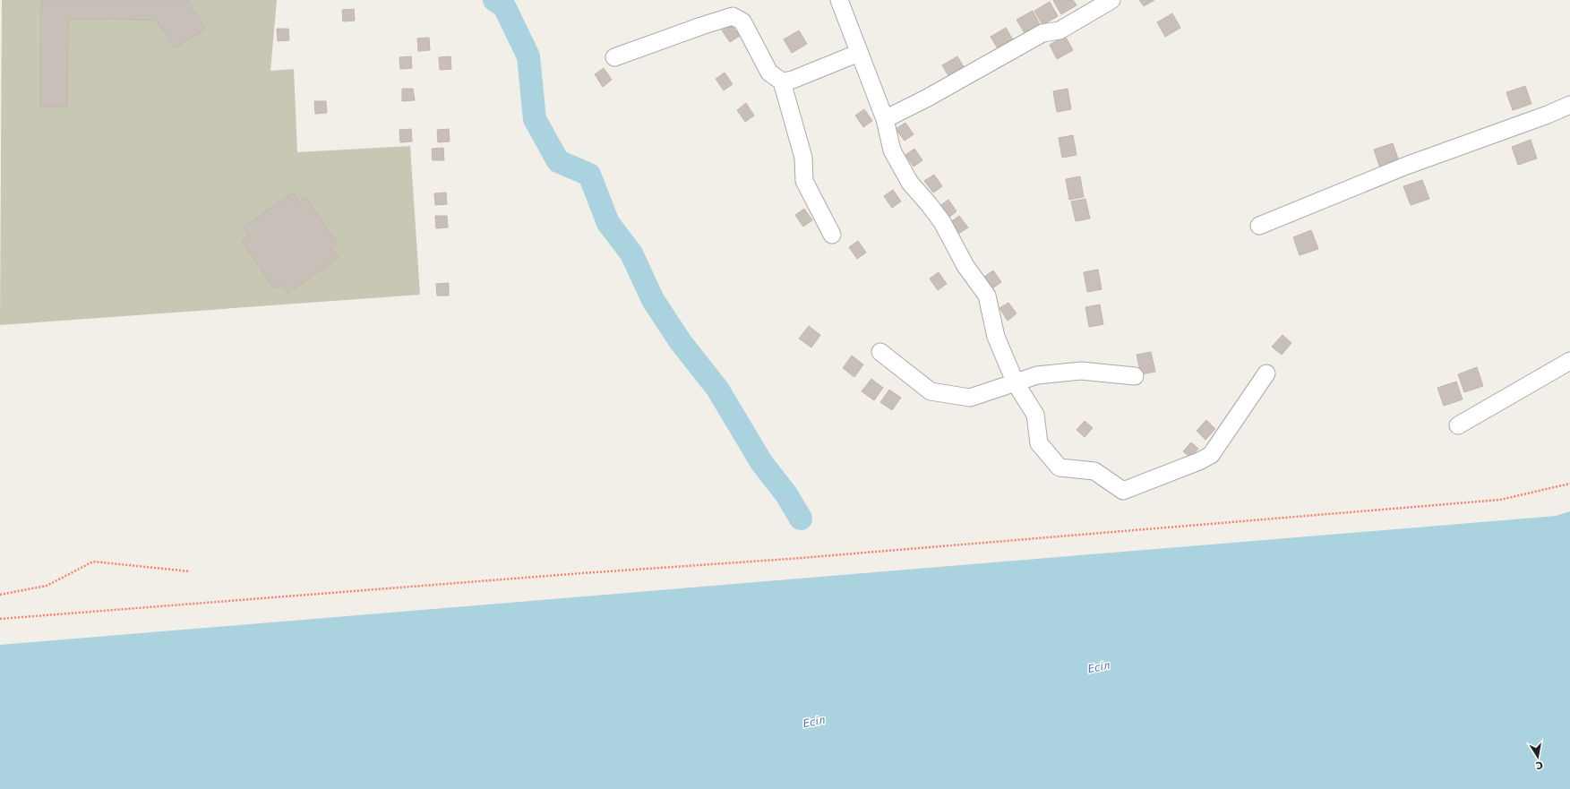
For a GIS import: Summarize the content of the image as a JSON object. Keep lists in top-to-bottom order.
{
  "water": ["Есіл"],
  "north": "bottom"
}
